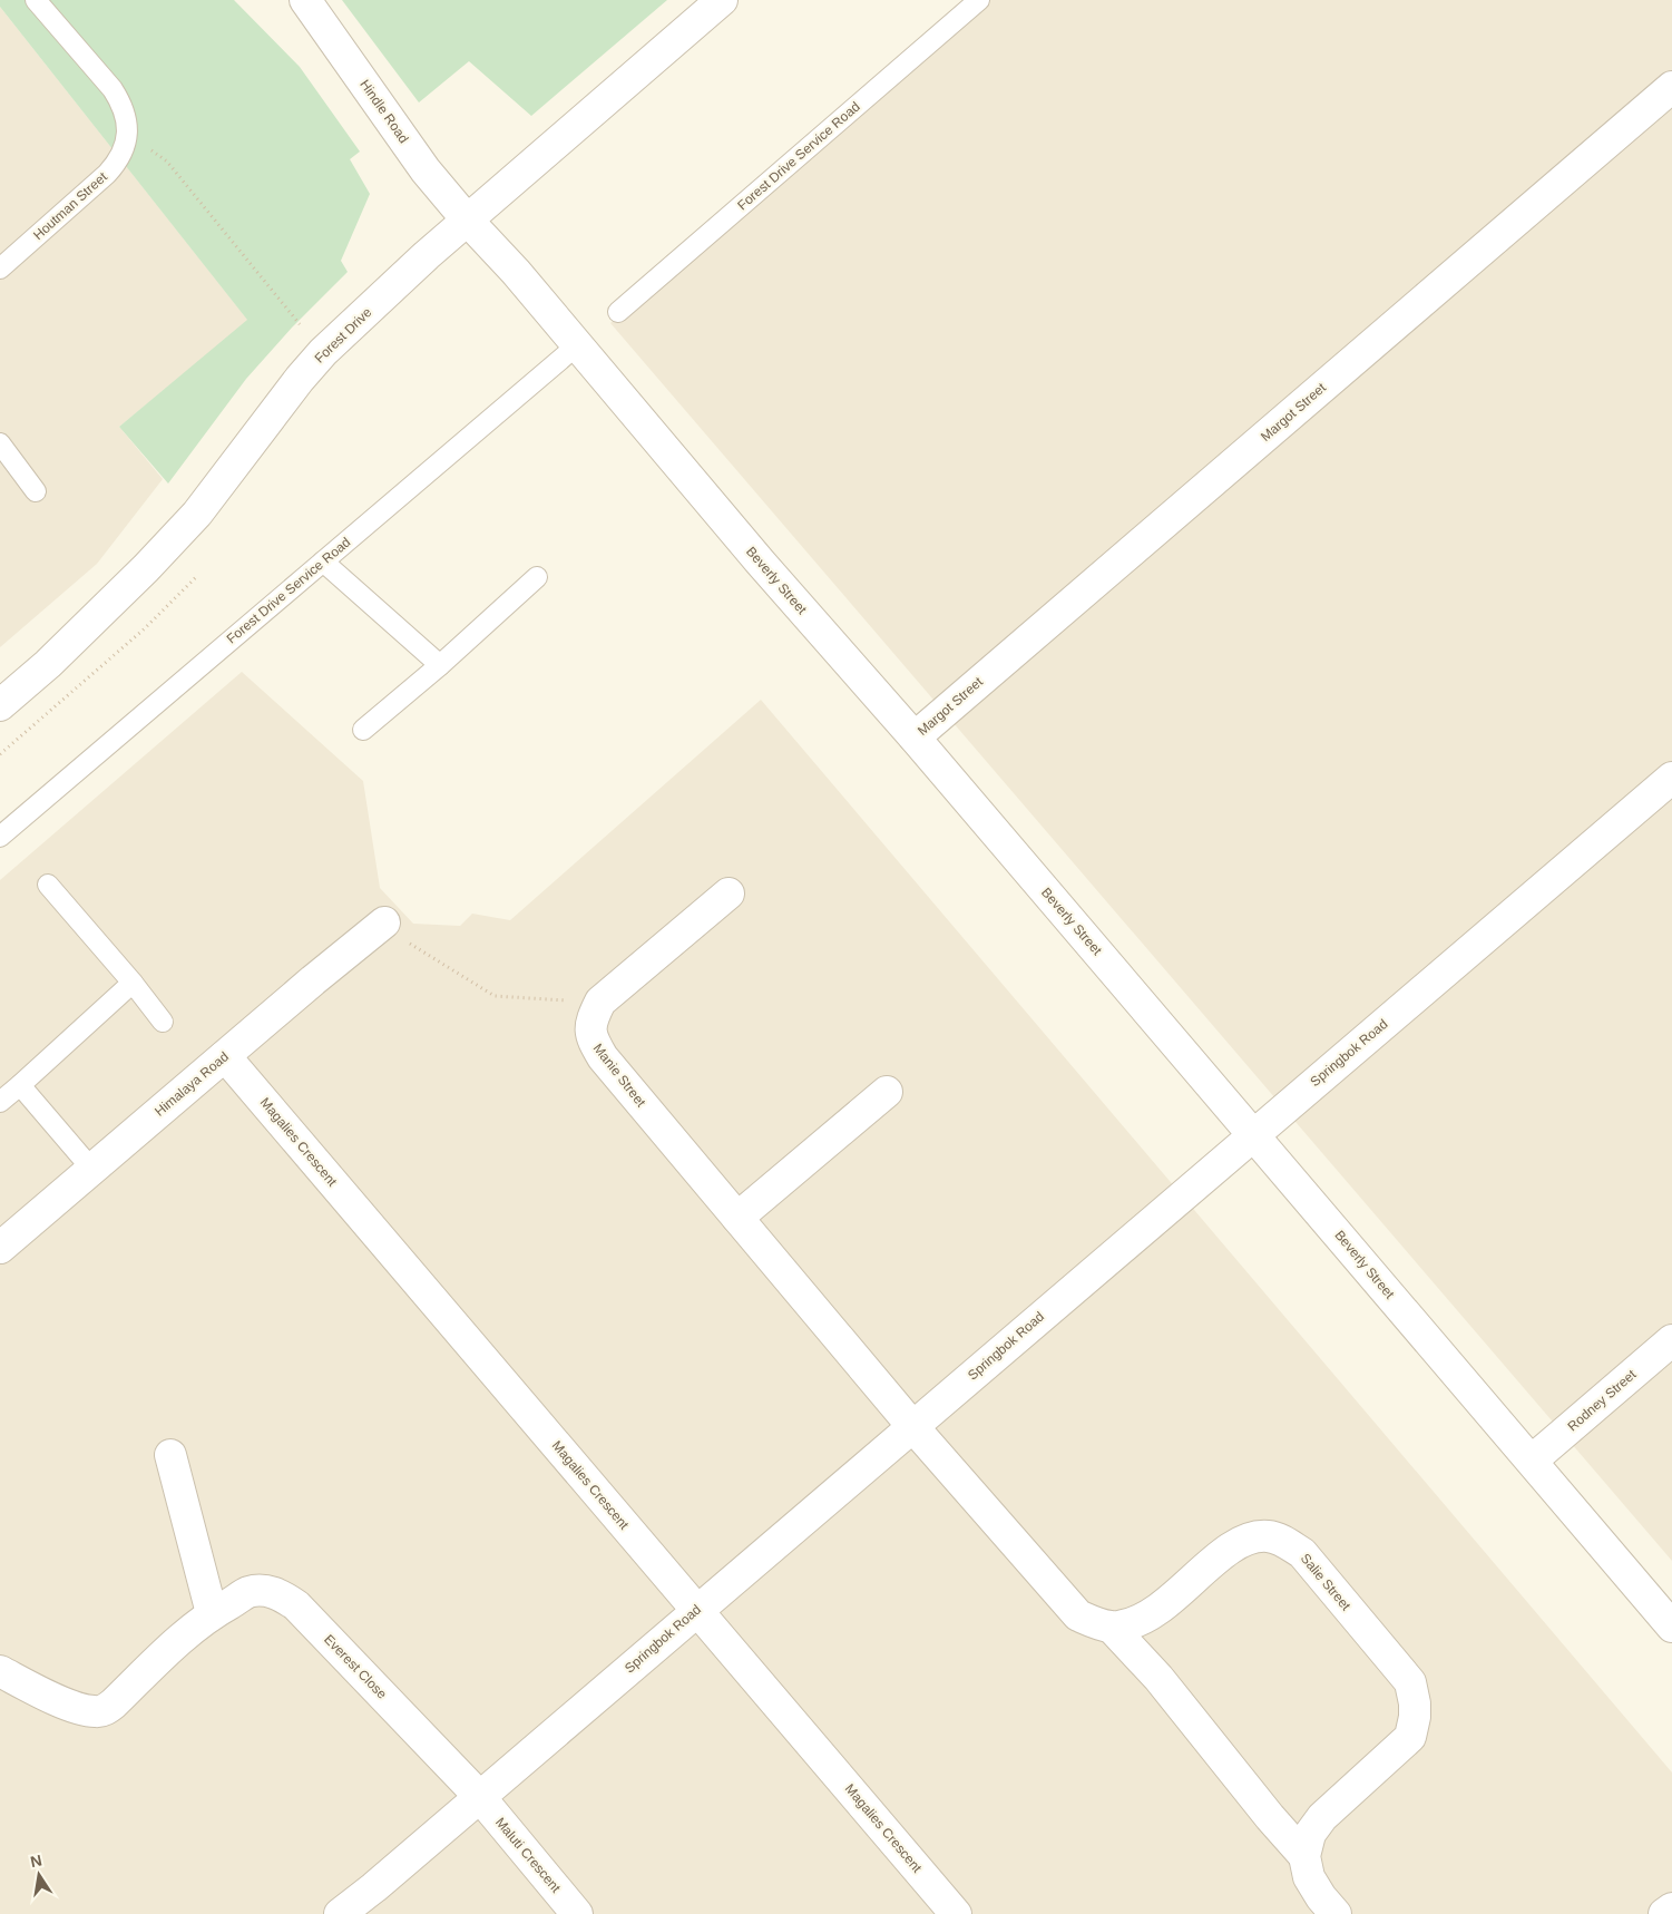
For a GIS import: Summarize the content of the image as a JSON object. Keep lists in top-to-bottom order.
{
  "streets": {
    "street": [
      "Hindle Road",
      "Forest Drive",
      "Margot Street",
      "Beverly Street",
      "Springbok Road",
      "Manie Street",
      "Himalaya Road",
      "Magalies Crescent",
      "Rodney Street",
      "Salie Street",
      "Everest Close",
      "Maluti Crescent"
    ],
    "lane": ["Forest Drive Service Road", "Houtman Street"]
  },
  "crossings": [
    ["Hindle Road", "Forest Drive"],
    ["Hindle Road", "Beverly Street"],
    ["Forest Drive Service Road", "Beverly Street"],
    ["Forest Drive", "Beverly Street"],
    ["Margot Street", "Beverly Street"],
    ["Beverly Street", "Springbok Road"],
    ["Beverly Street", "Rodney Street"],
    ["Springbok Road", "Manie Street"],
    ["Springbok Road", "Magalies Crescent"],
    ["Springbok Road", "Everest Close"],
    ["Springbok Road", "Maluti Crescent"],
    ["Himalaya Road", "Magalies Crescent"],
    ["Everest Close", "Maluti Crescent"]
  ],
  "north": "top"
}
